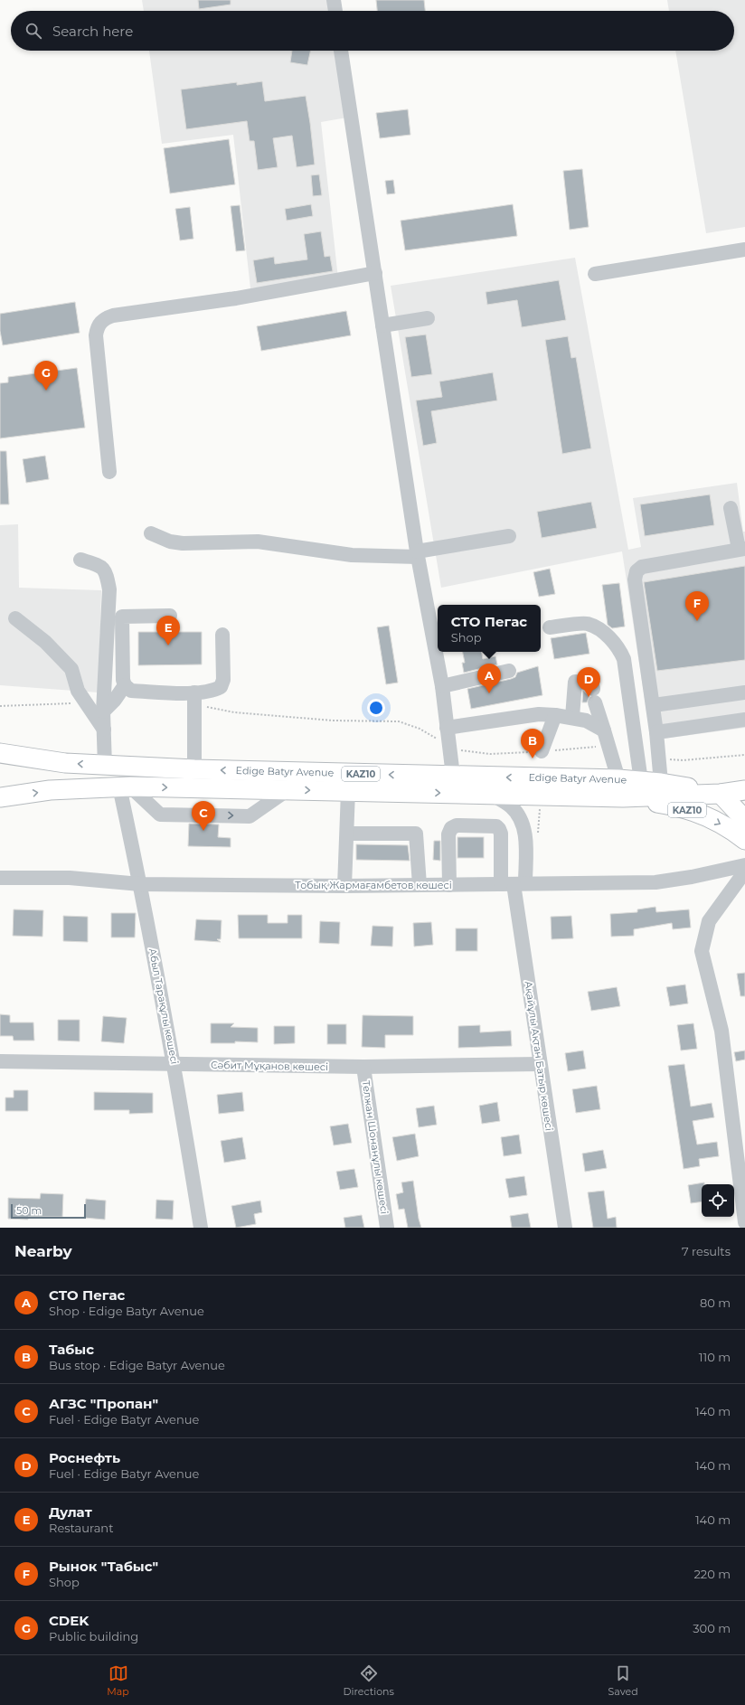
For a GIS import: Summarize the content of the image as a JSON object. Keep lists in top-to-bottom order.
{
  "streets": {
    "main road": ["Edige Batyr Avenue", "KAZ10"],
    "street": [
      "Тобық Жармағамбетов көшесі",
      "Абыл Тарақұлы көшесі",
      "Ақайұлы Ақтан Батыр көшесі",
      "Сәбит Мұқанов көшесі",
      "Телжан Шонанұлы көшесі"
    ]
  },
  "crossings": [
    ["Edige Batyr Avenue", "KAZ10"],
    ["Edige Batyr Avenue", "Абыл Тарақұлы көшесі"],
    ["Тобық Жармағамбетов көшесі", "Абыл Тарақұлы көшесі"],
    ["Тобық Жармағамбетов көшесі", "Ақайұлы Ақтан Батыр көшесі"],
    ["Абыл Тарақұлы көшесі", "Сәбит Мұқанов көшесі"],
    ["Ақайұлы Ақтан Батыр көшесі", "Сәбит Мұқанов көшесі"],
    ["Сәбит Мұқанов көшесі", "Телжан Шонанұлы көшесі"]
  ],
  "scale_bar": "50 m",
  "page": {
    "search": "Search here",
    "pins": [
      "G",
      "F",
      "E",
      "A",
      "D",
      "B",
      "C"
    ],
    "popup": ["СТО Пегас", "Shop"],
    "scale": "50 m",
    "heading": ["Nearby", "7 results"],
    "list": [
      {
        "mark": "A",
        "name": "СТО Пегас",
        "note": "Shop · Edige Batyr Avenue",
        "value": "80 m"
      },
      {
        "mark": "B",
        "name": "Табыс",
        "note": "Bus stop · Edige Batyr Avenue",
        "value": "110 m"
      },
      {
        "mark": "C",
        "name": "АГЗС \"Пропан\"",
        "note": "Fuel · Edige Batyr Avenue",
        "value": "140 m"
      },
      {
        "mark": "D",
        "name": "Роснефть",
        "note": "Fuel · Edige Batyr Avenue",
        "value": "140 m"
      },
      {
        "mark": "E",
        "name": "Дулат",
        "note": "Restaurant",
        "value": "140 m"
      },
      {
        "mark": "F",
        "name": "Рынок \"Табыс\"",
        "note": "Shop",
        "value": "220 m"
      },
      {
        "mark": "G",
        "name": "CDEK",
        "note": "Public building",
        "value": "300 m"
      }
    ],
    "nav": ["Map", "Directions", "Saved"]
  }
}
